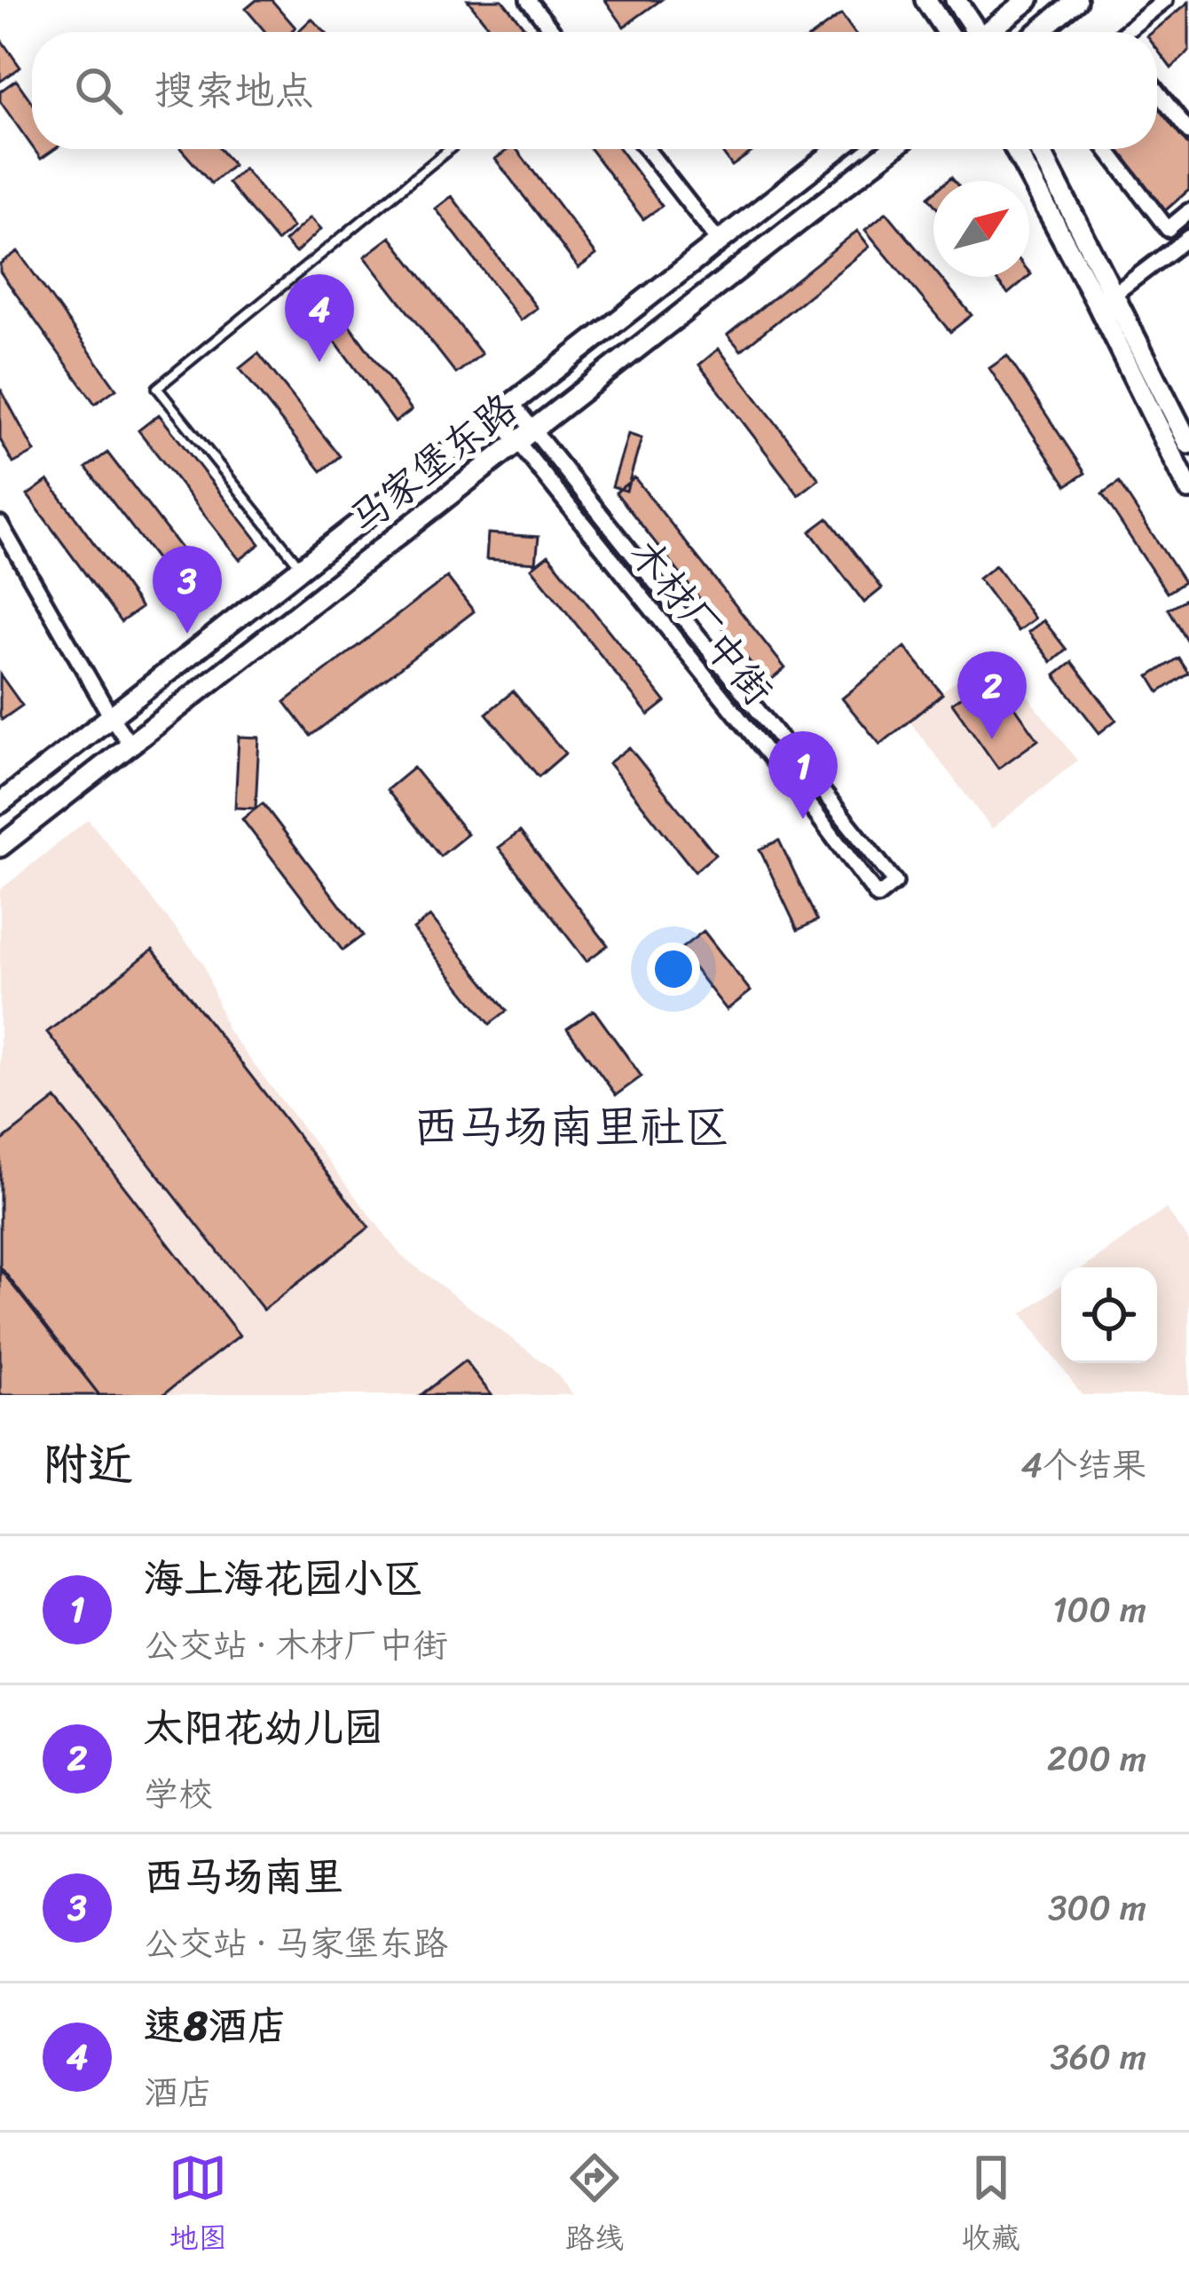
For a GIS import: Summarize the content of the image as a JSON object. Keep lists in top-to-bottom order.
{
  "streets": {
    "main road": ["马家堡东路"],
    "street": ["木材厂中街"]
  },
  "crossings": [
    ["马家堡东路", "木材厂中街"]
  ],
  "districts": ["西马场南里社区"],
  "north": "top right",
  "page": {
    "search": "搜索地点",
    "pins": [
      "4",
      "3",
      "2",
      "1"
    ],
    "heading": ["附近", "4个结果"],
    "list": [
      {
        "mark": "1",
        "name": "海上海花园小区",
        "note": "公交站 · 木材厂中街",
        "value": "100 m"
      },
      {
        "mark": "2",
        "name": "太阳花幼儿园",
        "note": "学校",
        "value": "200 m"
      },
      {
        "mark": "3",
        "name": "西马场南里",
        "note": "公交站 · 马家堡东路",
        "value": "300 m"
      },
      {
        "mark": "4",
        "name": "速8酒店",
        "note": "酒店",
        "value": "360 m"
      }
    ],
    "nav": ["地图", "路线", "收藏"]
  }
}
